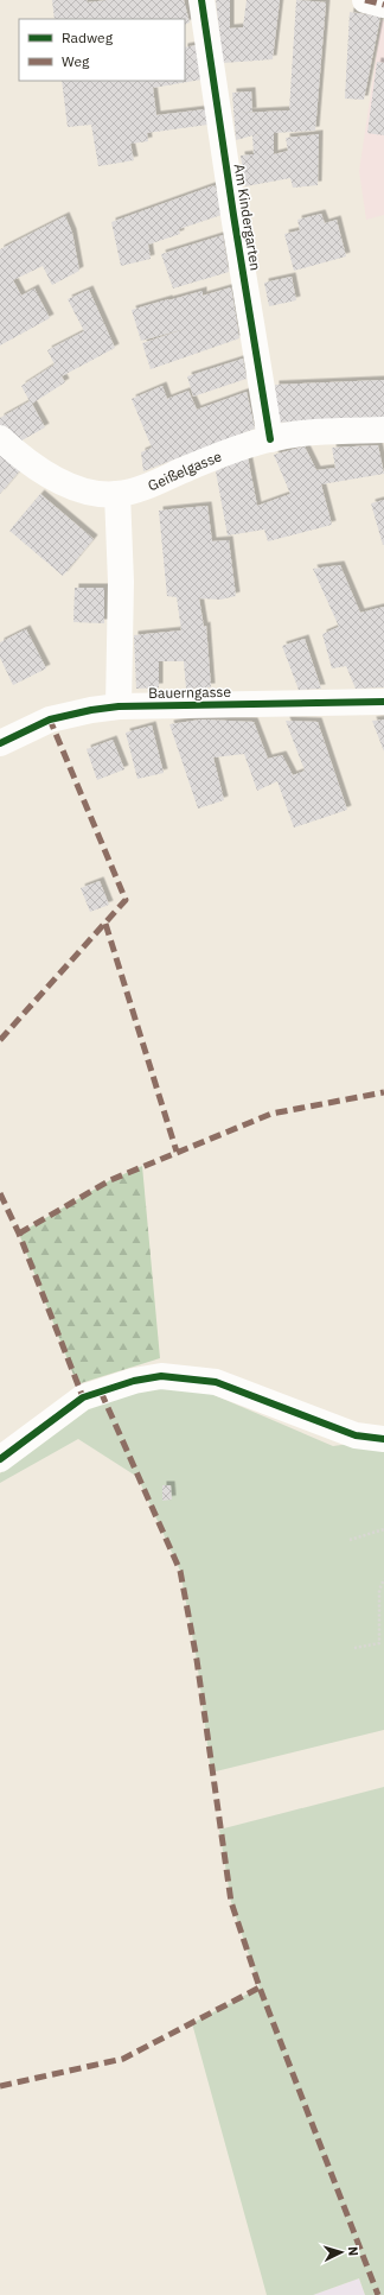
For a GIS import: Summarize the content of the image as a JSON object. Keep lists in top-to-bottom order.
{
  "streets": {
    "street": ["Am Kindergarten", "Geißelgasse", "Bauerngasse"]
  },
  "crossings": [
    ["Am Kindergarten", "Geißelgasse"]
  ],
  "legend": ["Radweg", "Weg"],
  "north": "right"
}
